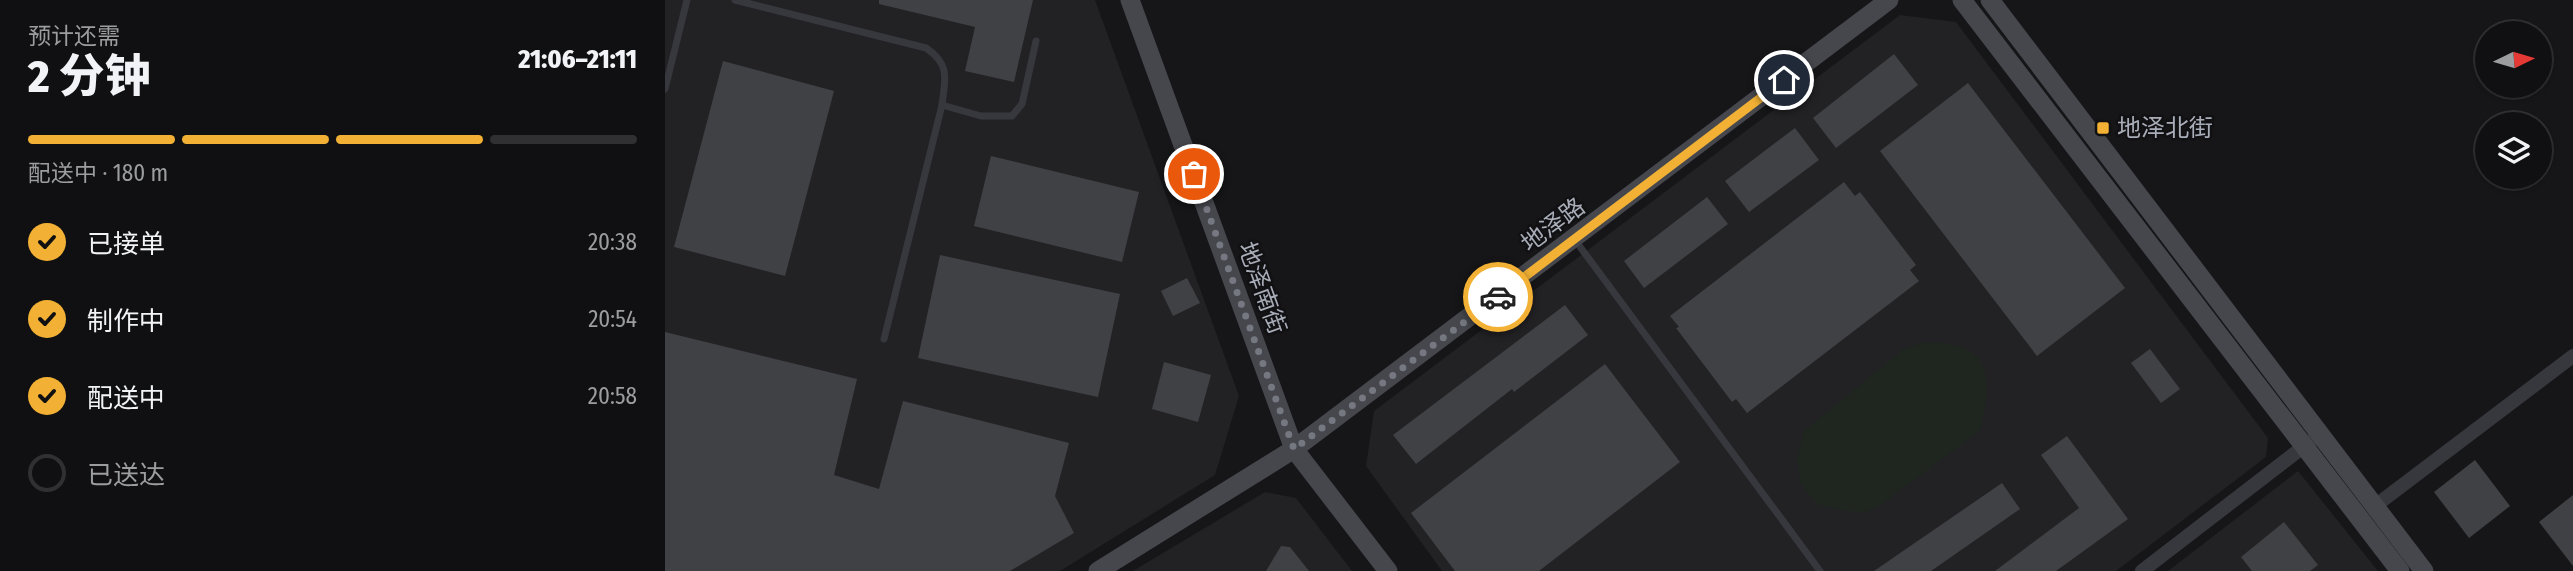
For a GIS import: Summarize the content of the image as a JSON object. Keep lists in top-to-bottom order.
{
  "streets": {
    "street": ["地泽路", "地泽南街"]
  },
  "crossings": [
    ["地泽路", "地泽南街"]
  ],
  "places": {
    "transit": ["地泽北街"]
  },
  "north": "right",
  "page": {
    "heading": ["2 分钟", "预计还需", "21:06–21:11"],
    "bar": "配送中 · 180 m",
    "list": [
      ["已接单", "20:38"],
      ["制作中", "20:54"],
      ["配送中", "20:58"],
      "已送达"
    ]
  }
}
